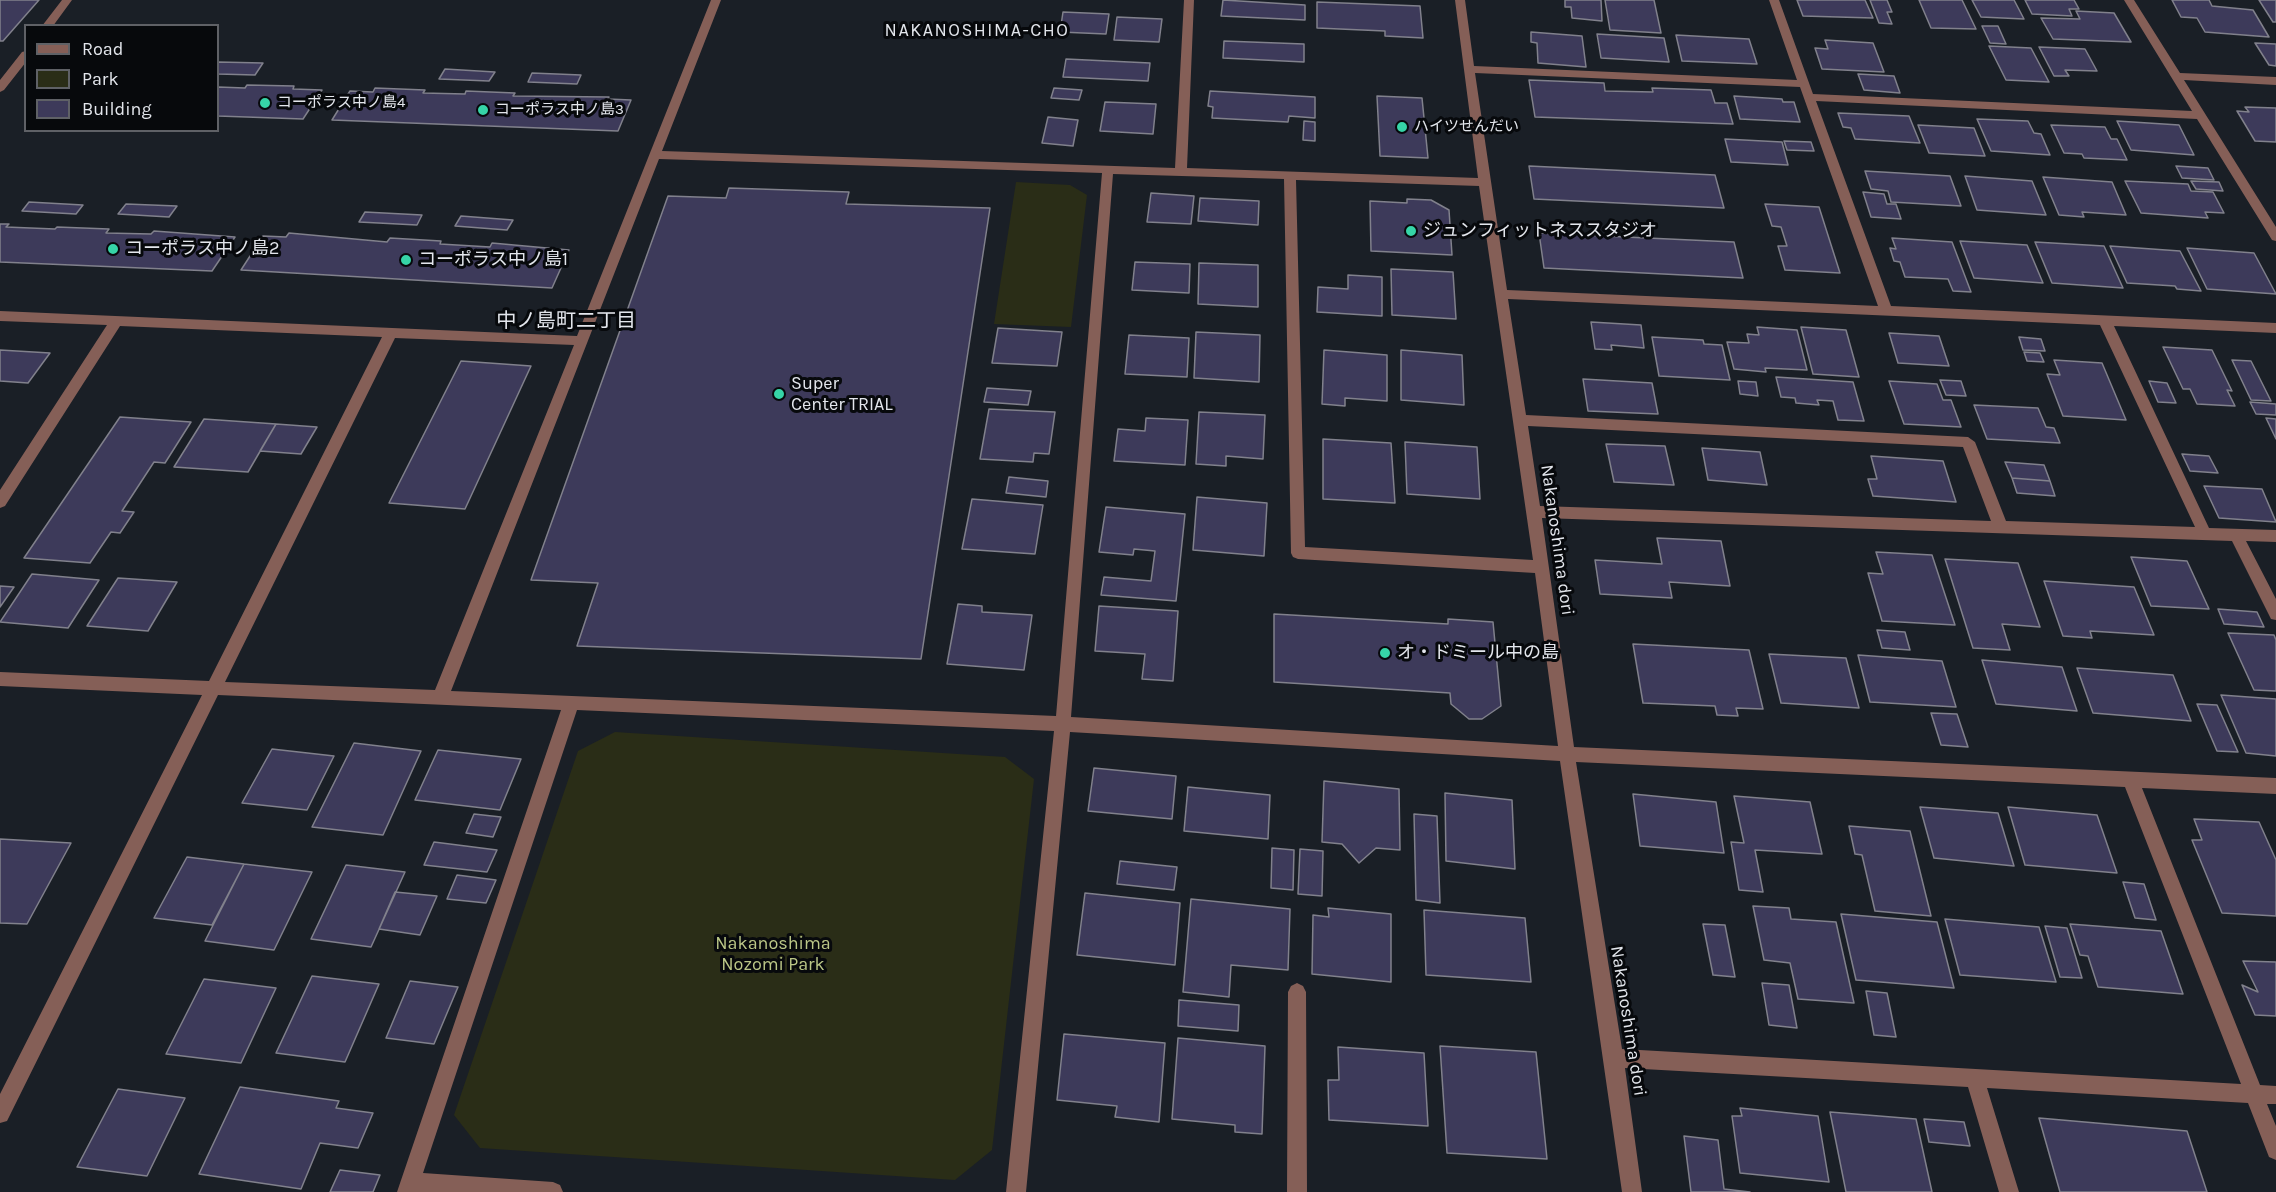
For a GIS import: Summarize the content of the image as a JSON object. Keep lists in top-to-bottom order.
{
  "streets": {
    "street": ["Nakanoshima dori"]
  },
  "districts": ["NAKANOSHIMA-CHO", "中ノ島町二丁目"],
  "parks": ["Nakanoshima Nozomi Park"],
  "places": [
    "コーポラス中ノ島4",
    "コーポラス中ノ島3",
    "ハイツせんだい",
    "ジュンフィットネススタジオ",
    "コーポラス中ノ島2",
    "コーポラス中ノ島1",
    "Super Center TRIAL",
    "オ・ドミール中の島"
  ],
  "legend": ["Road", "Park", "Building"]
}
